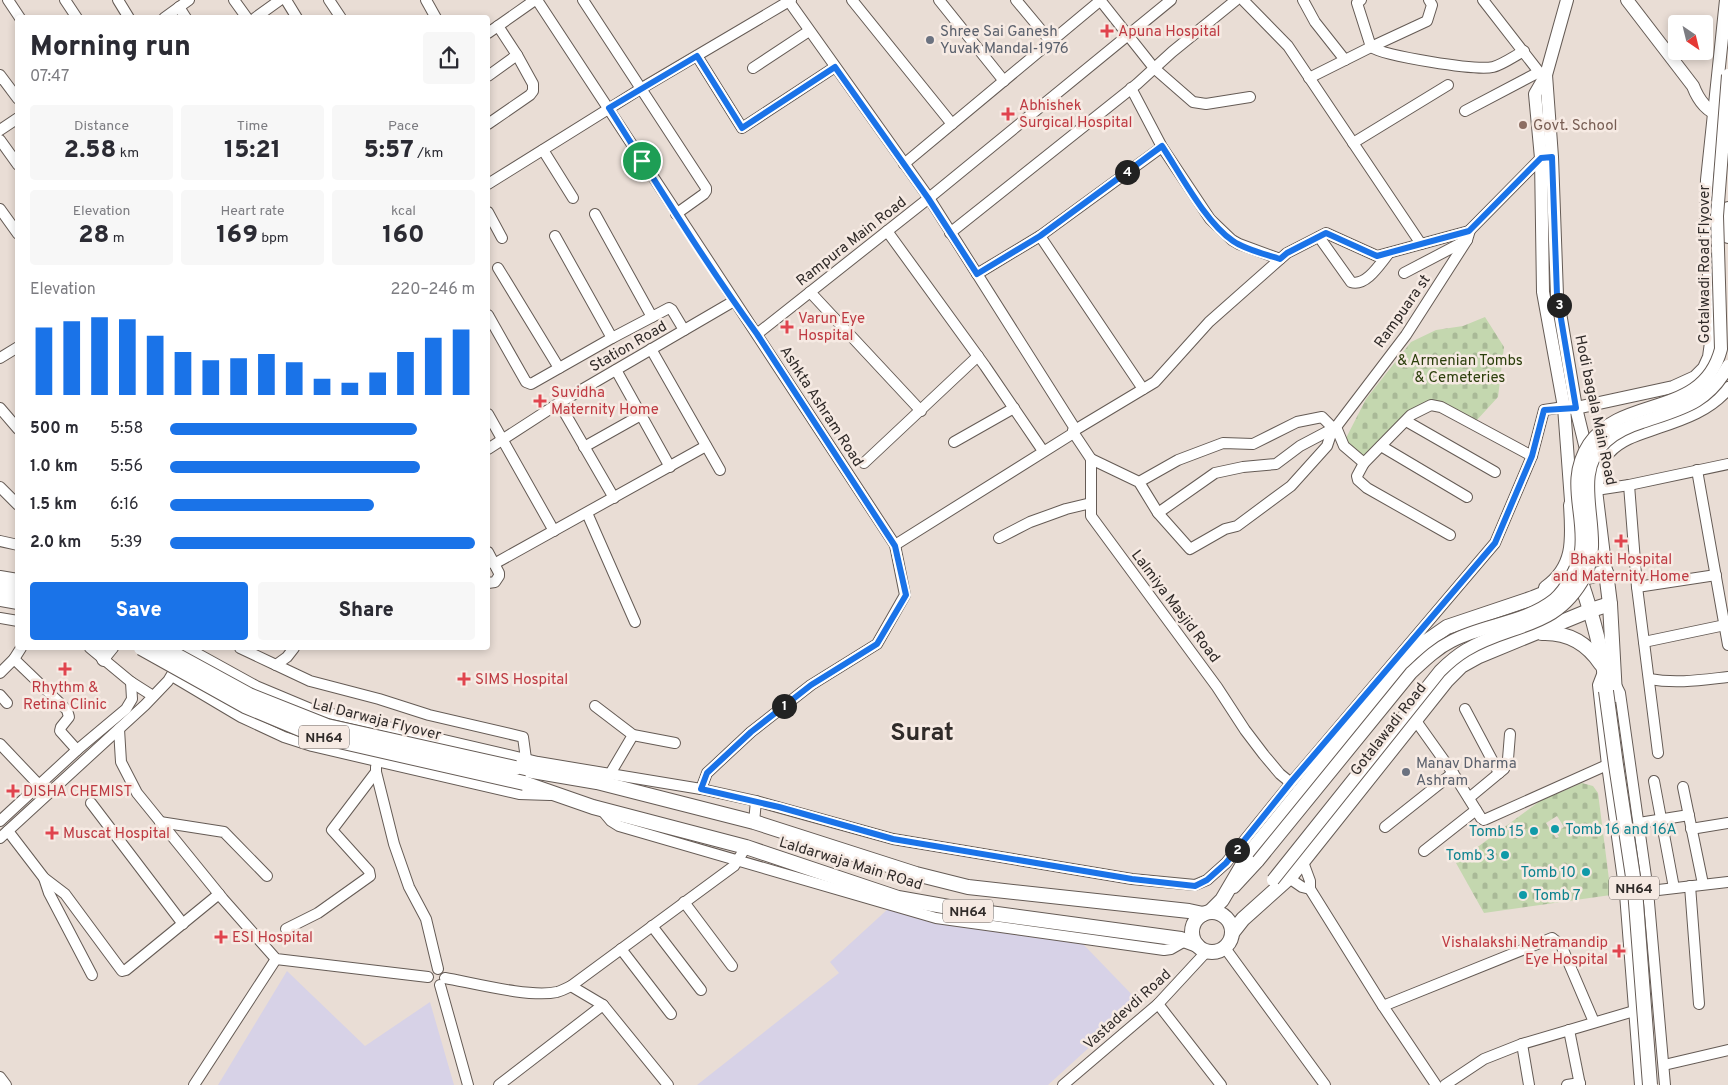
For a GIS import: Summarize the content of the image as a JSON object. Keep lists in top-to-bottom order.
{
  "streets": {
    "highway": [
      "Lal Darwaja Flyover",
      "Gotalawadi Road",
      "NH64",
      "Laldarwaja Main ROad"
    ],
    "main road": ["Gotalwadi Road Flyover", "Hodi bagala Main Road"],
    "street": [
      "Rampura Main Road",
      "Rampuara st",
      "Station Road",
      "Ashkta Ashram Road",
      "Lalmiya Masjid Road",
      "Vastadevdi Road"
    ]
  },
  "crossings": [
    ["Rampura Main Road", "Ashkta Ashram Road"],
    ["Gotalwadi Road Flyover", "Gotalawadi Road"],
    ["Station Road", "Ashkta Ashram Road"],
    ["Hodi bagala Main Road", "Gotalawadi Road"],
    ["Hodi bagala Main Road", "NH64"],
    ["Lal Darwaja Flyover", "Laldarwaja Main ROad"],
    ["Gotalawadi Road", "NH64"],
    ["Gotalawadi Road", "Laldarwaja Main ROad"],
    ["Gotalawadi Road", "Vastadevdi Road"],
    ["NH64", "Laldarwaja Main ROad"],
    ["NH64", "Vastadevdi Road"],
    ["Laldarwaja Main ROad", "Vastadevdi Road"]
  ],
  "districts": ["Surat"],
  "parks": ["& Armenian Tombs & Cemeteries"],
  "places": {
    "health": [
      "Apuna Hospital",
      "Abhishek Surgical Hospital",
      "Varun Eye Hospital",
      "Suvidha Maternity Home",
      "Bhakti Hospital and Maternity Home",
      "Rhythm & Retina Clinic",
      "SIMS Hospital",
      "DISHA CHEMIST",
      "Muscat Hospital",
      "ESI Hospital",
      "Vishalakshi Netramandip Eye Hospital"
    ],
    "other": [
      "Shree Sai Ganesh Yuvak Mandal-1976",
      "Govt. School",
      "Manav Dharma Ashram",
      "Tomb 16 and 16A",
      "Tomb 15",
      "Tomb 3",
      "Tomb 10",
      "Tomb 7"
    ]
  },
  "north": "bottom right",
  "page": {
    "heading": ["Morning run", "07:47"],
    "stats": [
      ["Distance", "2.58 km"],
      ["Time", "15:21"],
      ["Pace", "5:57 /km"],
      ["Elevation", "28 m"],
      ["Heart rate", "169 bpm"],
      ["kcal", "160"]
    ],
    "pins": [
      "4",
      "3",
      "1",
      "2"
    ],
    "chart": ["Elevation", "220–246 m"],
    "list": [
      {
        "name": "500 m",
        "note": "5:58"
      },
      {
        "name": "1.0 km",
        "note": "5:56"
      },
      {
        "name": "1.5 km",
        "note": "6:16"
      },
      {
        "name": "2.0 km",
        "note": "5:39"
      }
    ],
    "buttons": ["Save", "Share"]
  }
}
